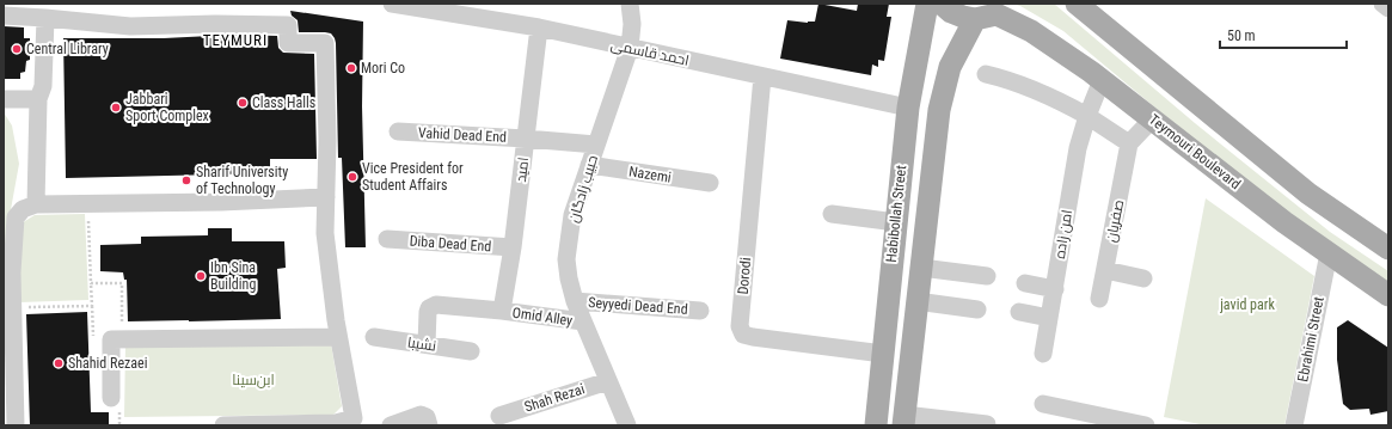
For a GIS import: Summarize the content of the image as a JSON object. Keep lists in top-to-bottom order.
{
  "streets": {
    "main road": ["Teymouri Boulevard", "Habibollah Street"],
    "street": [
      "احمد قاسمی",
      "Vahid Dead End",
      "امید",
      "Nazemi",
      "حبیب زادگان",
      "صفریان",
      "امن زاده",
      "Diba Dead End",
      "Dorodi",
      "Seyyedi Dead End",
      "Omid Alley",
      "Ebrahimi Street",
      "نشیبا",
      "Shah Rezai"
    ]
  },
  "crossings": [
    ["احمد قاسمی", "امید"],
    ["احمد قاسمی", "حبیب زادگان"],
    ["احمد قاسمی", "Habibollah Street"],
    ["احمد قاسمی", "Dorodi"],
    ["Vahid Dead End", "امید"],
    ["Vahid Dead End", "حبیب زادگان"],
    ["Teymouri Boulevard", "امن زاده"],
    ["Teymouri Boulevard", "Ebrahimi Street"],
    ["امید", "Diba Dead End"],
    ["امید", "Omid Alley"],
    ["Nazemi", "حبیب زادگان"],
    ["حبیب زادگان", "Seyyedi Dead End"],
    ["حبیب زادگان", "Omid Alley"],
    ["حبیب زادگان", "Shah Rezai"],
    ["Habibollah Street", "Dorodi"],
    ["Omid Alley", "نشیبا"]
  ],
  "districts": ["TEYMURI"],
  "parks": ["javid park", "ابن‌سینا"],
  "places": [
    "Central Library",
    "Mori Co",
    "Class Halls",
    "Jabbari Sport Complex",
    "Vice President for Student Affairs",
    "Sharif University of Technology",
    "Ibn Sina Building",
    "Shahid Rezaei"
  ],
  "scale_bar": "50 m"
}
